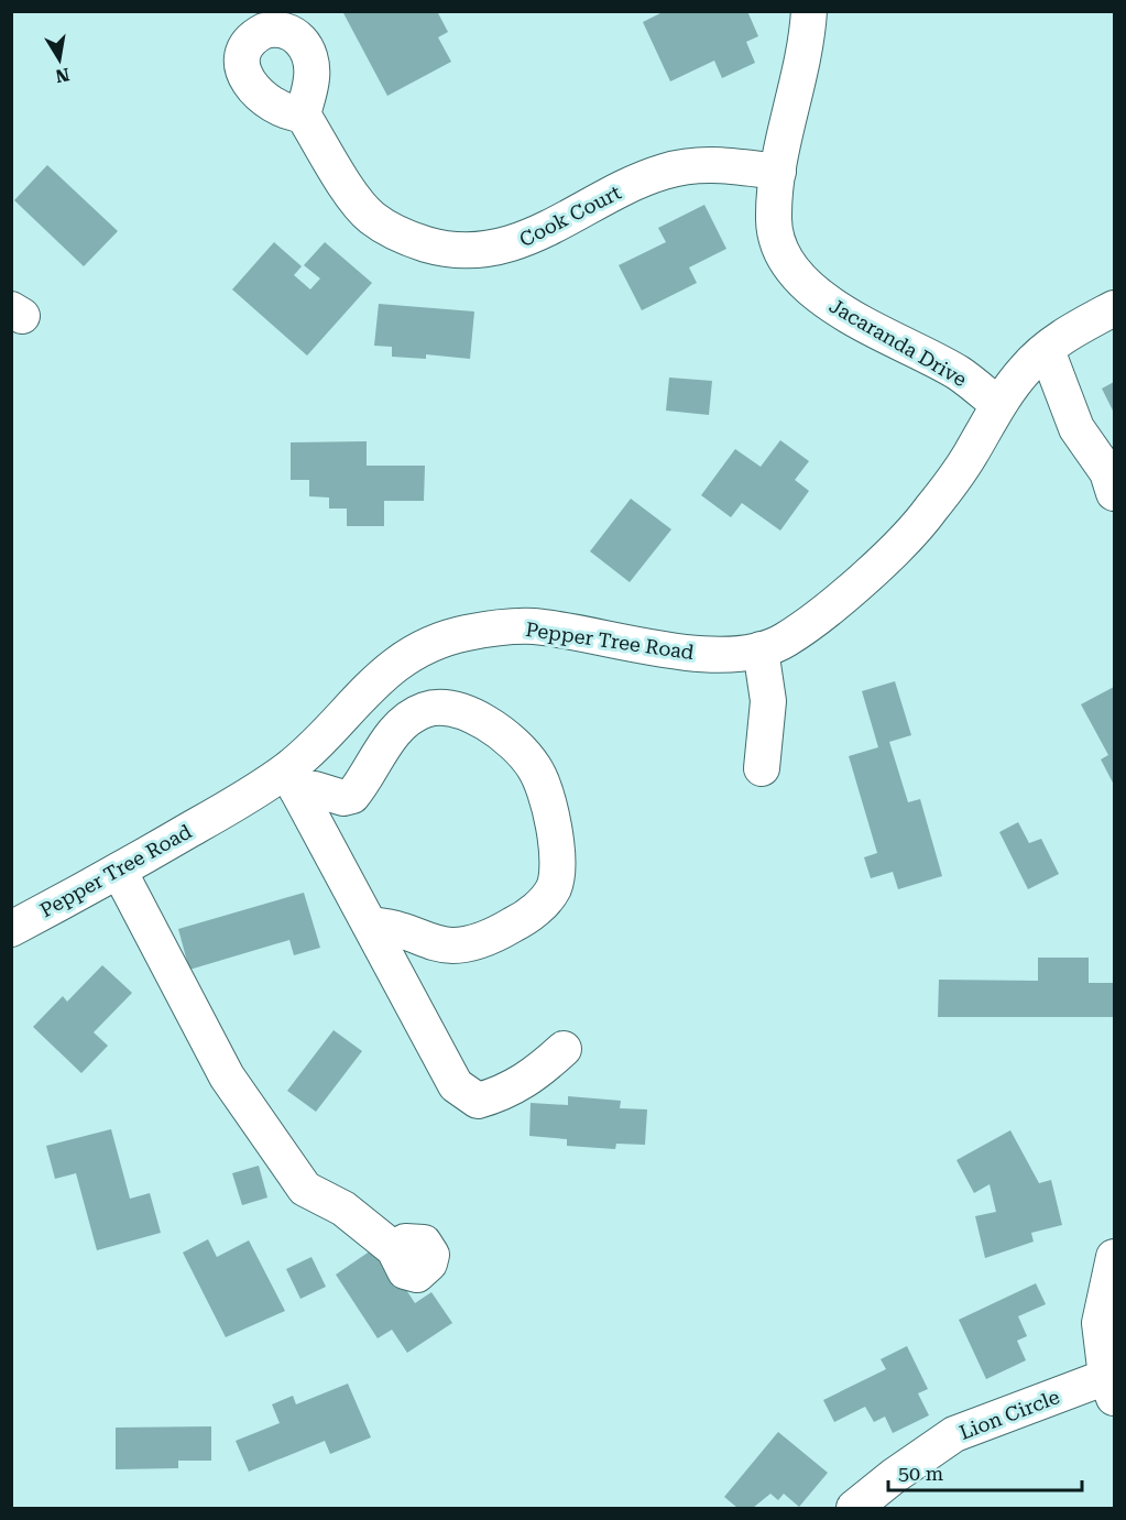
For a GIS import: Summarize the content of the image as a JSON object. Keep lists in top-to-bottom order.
{
  "streets": {
    "street": [
      "Cook Court",
      "Jacaranda Drive",
      "Pepper Tree Road",
      "Lion Circle"
    ]
  },
  "crossings": [
    ["Cook Court", "Jacaranda Drive"],
    ["Jacaranda Drive", "Pepper Tree Road"]
  ],
  "scale_bar": "50 m",
  "north": "bottom"
}
